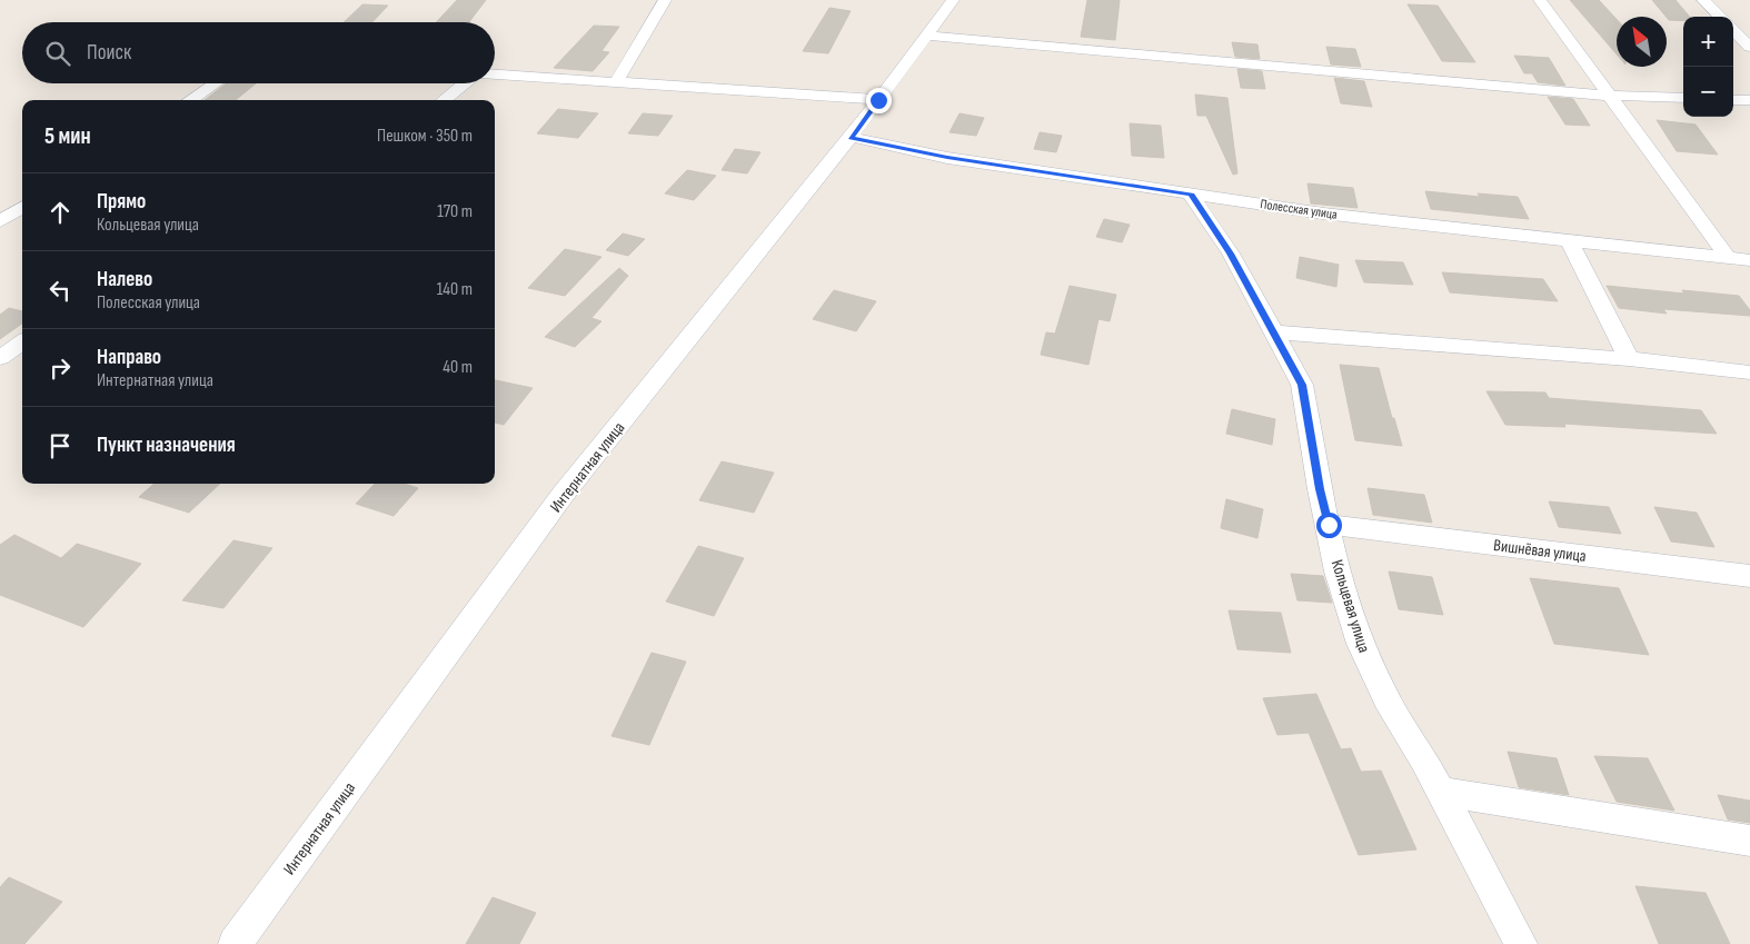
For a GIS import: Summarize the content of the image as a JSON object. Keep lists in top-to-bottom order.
{
  "streets": {
    "street": [
      "Полесская улица",
      "Интернатная улица",
      "Вишнёвая улица",
      "Кольцевая улица"
    ]
  },
  "crossings": [
    ["Полесская улица", "Интернатная улица"],
    ["Полесская улица", "Кольцевая улица"],
    ["Вишнёвая улица", "Кольцевая улица"]
  ],
  "north": "top left",
  "page": {
    "map_buttons": ["+", "−"],
    "search": "Поиск",
    "heading": ["5 мин", "Пешком · 350 m"],
    "list": [
      ["Прямо", "Кольцевая улица", "170 m"],
      ["Налево", "Полесская улица", "140 m"],
      ["Направо", "Интернатная улица", "40 m"],
      "Пункт назначения"
    ]
  }
}
